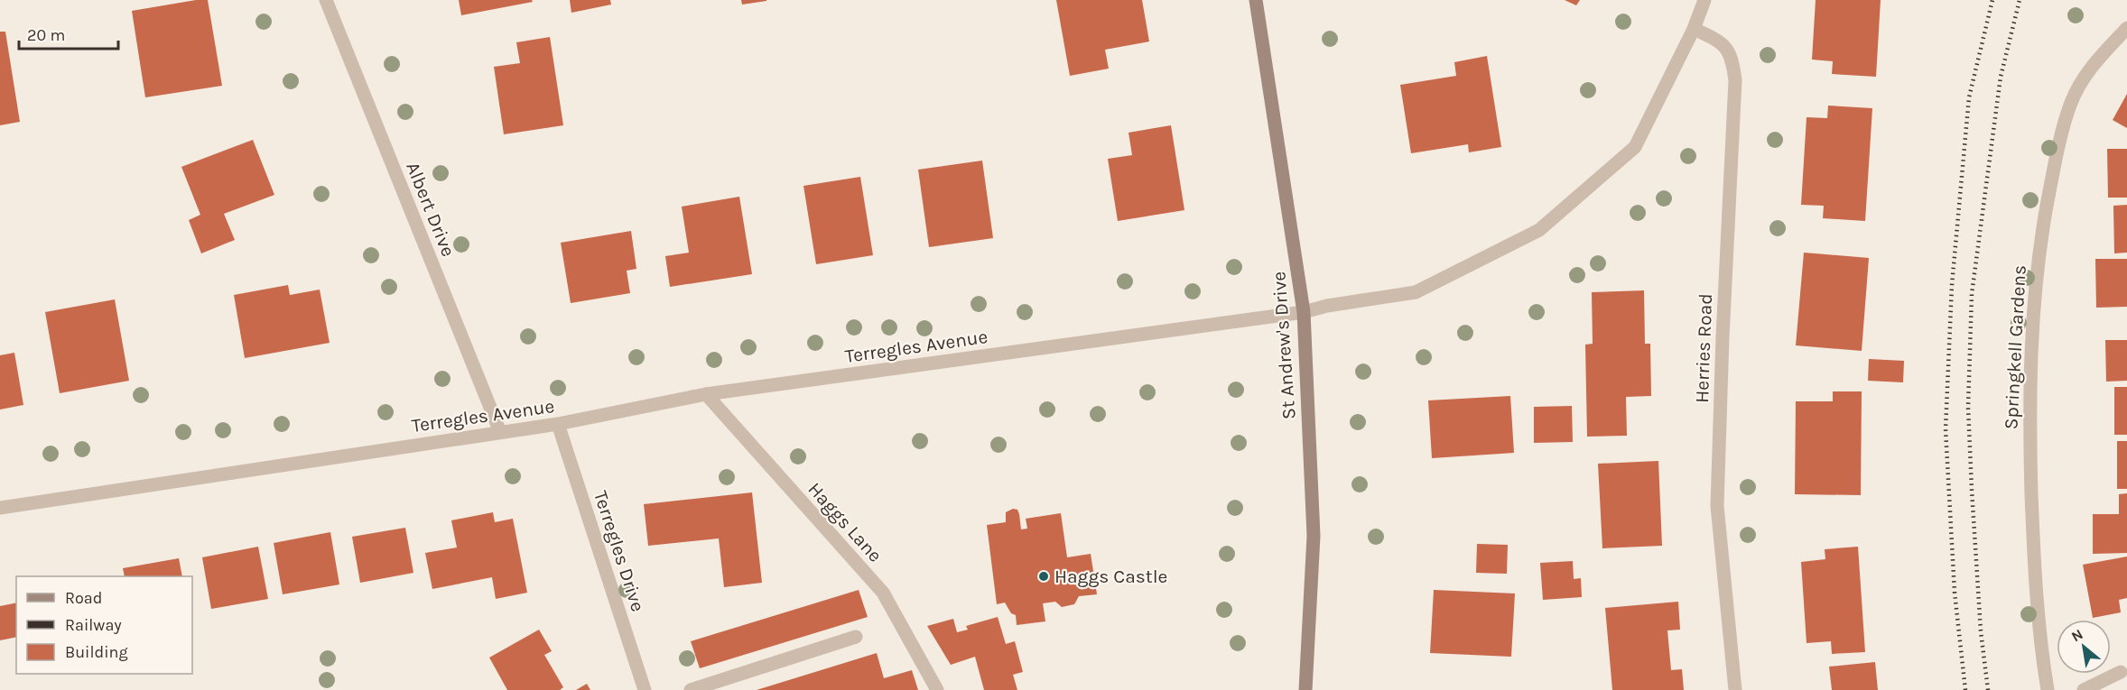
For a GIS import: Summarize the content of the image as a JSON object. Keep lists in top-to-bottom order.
{
  "streets": {
    "street": [
      "Albert Drive",
      "St Andrew's Drive",
      "Terregles Avenue",
      "Springkell Gardens",
      "Herries Road",
      "Haggs Lane",
      "Terregles Drive"
    ]
  },
  "crossings": [
    ["Albert Drive", "Terregles Avenue"],
    ["St Andrew's Drive", "Terregles Avenue"],
    ["Terregles Avenue", "Herries Road"],
    ["Terregles Avenue", "Haggs Lane"],
    ["Terregles Avenue", "Terregles Drive"]
  ],
  "places": ["Haggs Castle"],
  "legend": ["Road", "Railway", "Building"],
  "scale_bar": "20 m",
  "north": "top left"
}
